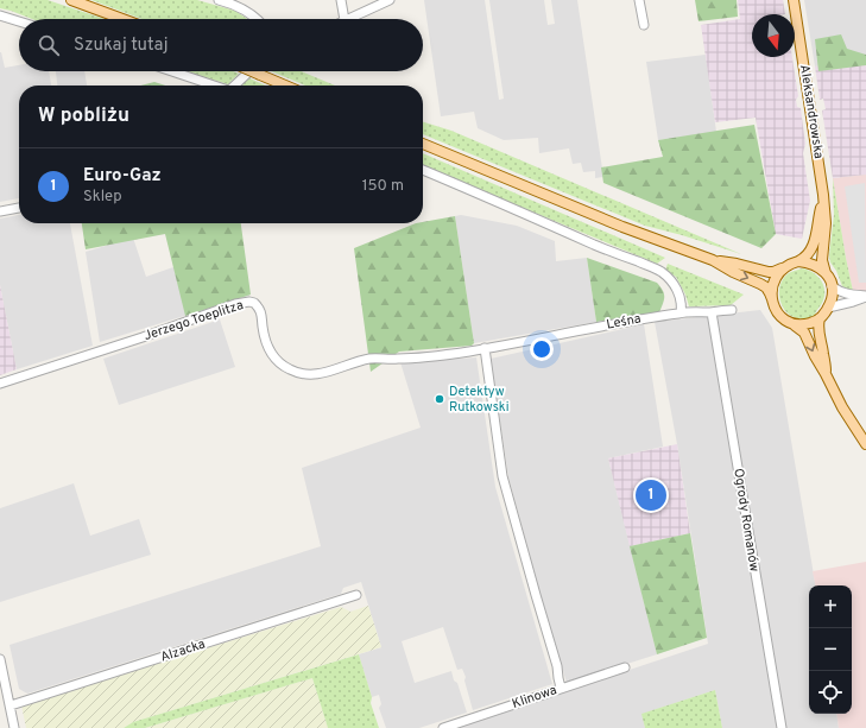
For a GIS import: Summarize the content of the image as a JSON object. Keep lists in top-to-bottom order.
{
  "streets": {
    "main road": ["Aleksandrowska"],
    "street": [
      "Jerzego Toeplitza",
      "Leśna",
      "Ogrody Romanów",
      "Alzacka",
      "Klinowa"
    ]
  },
  "crossings": [
    ["Jerzego Toeplitza", "Leśna"],
    ["Leśna", "Ogrody Romanów"]
  ],
  "places": ["Detektyw Rutkowski"],
  "north": "bottom",
  "page": {
    "search": "Szukaj tutaj",
    "heading": "W pobliżu",
    "list": [
      {
        "mark": "1",
        "name": "Euro-Gaz",
        "note": "Sklep",
        "value": "150 m"
      }
    ],
    "pins": "1",
    "map_buttons": ["+", "−"]
  }
}
